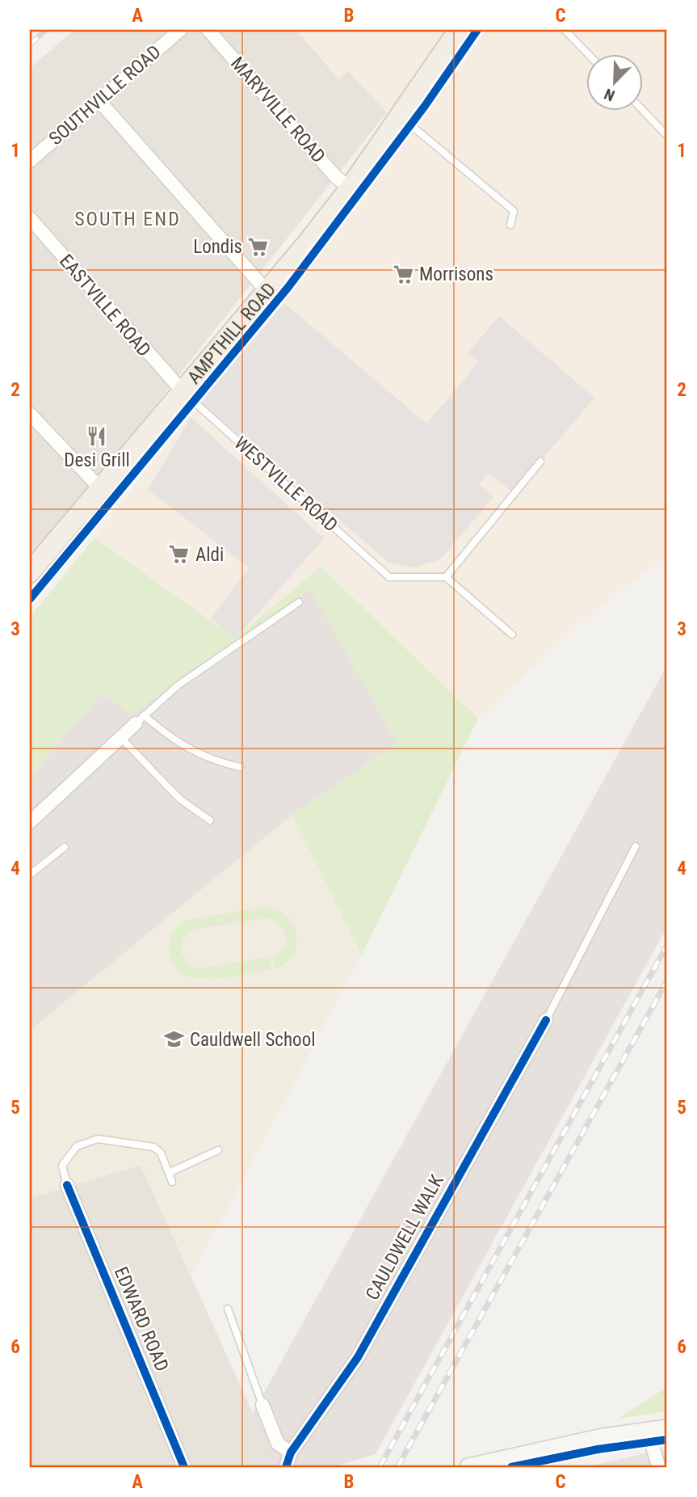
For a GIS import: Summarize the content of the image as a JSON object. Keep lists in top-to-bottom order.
{
  "streets": {
    "main road": ["AMPTHILL ROAD"],
    "street": [
      "SOUTHVILLE ROAD",
      "MARYVILLE ROAD",
      "EASTVILLE ROAD",
      "CAULDWELL WALK",
      "EDWARD ROAD"
    ],
    "lane": ["WESTVILLE ROAD"]
  },
  "crossings": [
    ["MARYVILLE ROAD", "AMPTHILL ROAD"],
    ["EASTVILLE ROAD", "AMPTHILL ROAD"],
    ["EASTVILLE ROAD", "WESTVILLE ROAD"],
    ["AMPTHILL ROAD", "WESTVILLE ROAD"]
  ],
  "districts": ["SOUTH END"],
  "places": {
    "supermarket": ["Londis", "Morrisons", "Aldi"],
    "restaurant": ["Desi Grill"],
    "school or university": ["Cauldwell School"]
  },
  "north": "bottom left",
  "grid": {
    "columns": ["A", "B", "C"],
    "rows": [
      "1",
      "2",
      "3",
      "4",
      "5",
      "6"
    ]
  }
}
